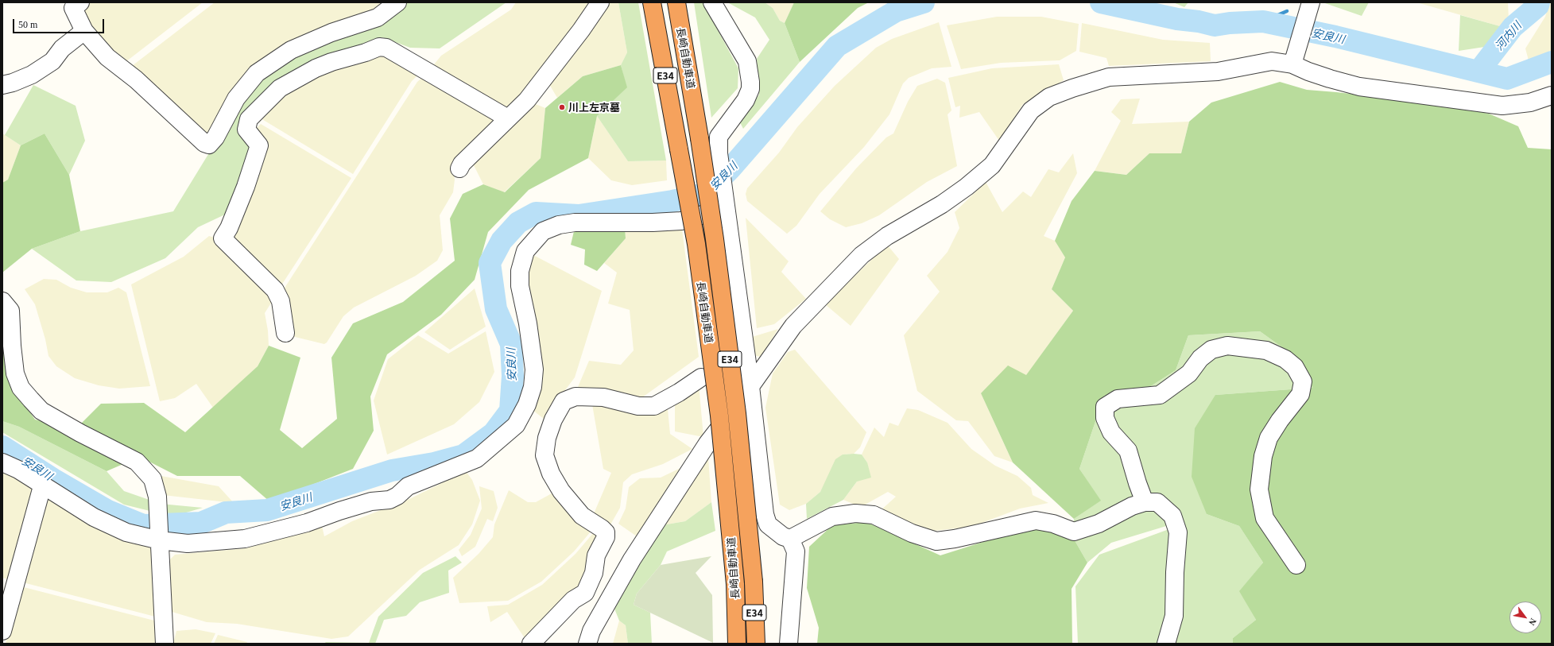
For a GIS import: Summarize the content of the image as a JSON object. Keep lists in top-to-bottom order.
{
  "streets": {
    "highway": ["長崎自動車道", "E34"]
  },
  "water": ["安良川", "河内川"],
  "places": ["川上左京墓"],
  "scale_bar": "50 m",
  "north": "bottom right"
}
